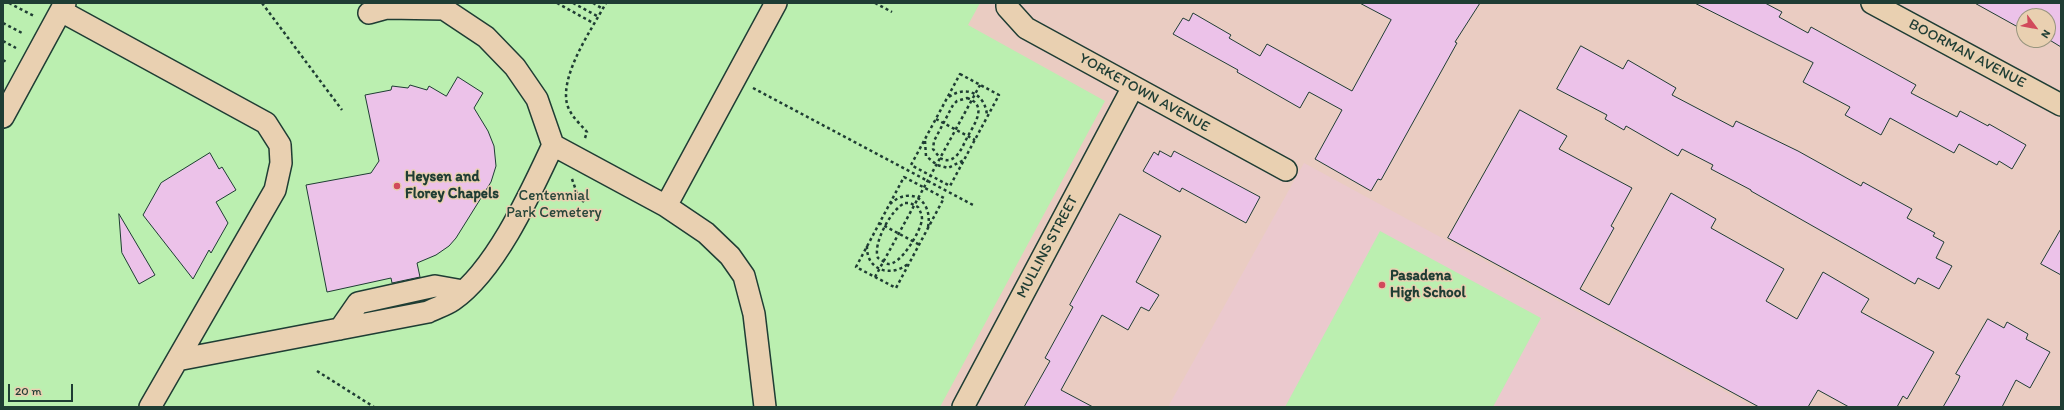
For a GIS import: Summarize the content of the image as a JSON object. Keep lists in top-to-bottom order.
{
  "streets": {
    "street": ["BOORMAN AVENUE", "YORKETOWN AVENUE", "MULLINS STREET"]
  },
  "crossings": [
    ["YORKETOWN AVENUE", "MULLINS STREET"]
  ],
  "parks": ["Centennial Park Cemetery"],
  "places": ["Heysen and Florey Chapels", "Pasadena High School"],
  "scale_bar": "20 m",
  "north": "bottom right"
}
